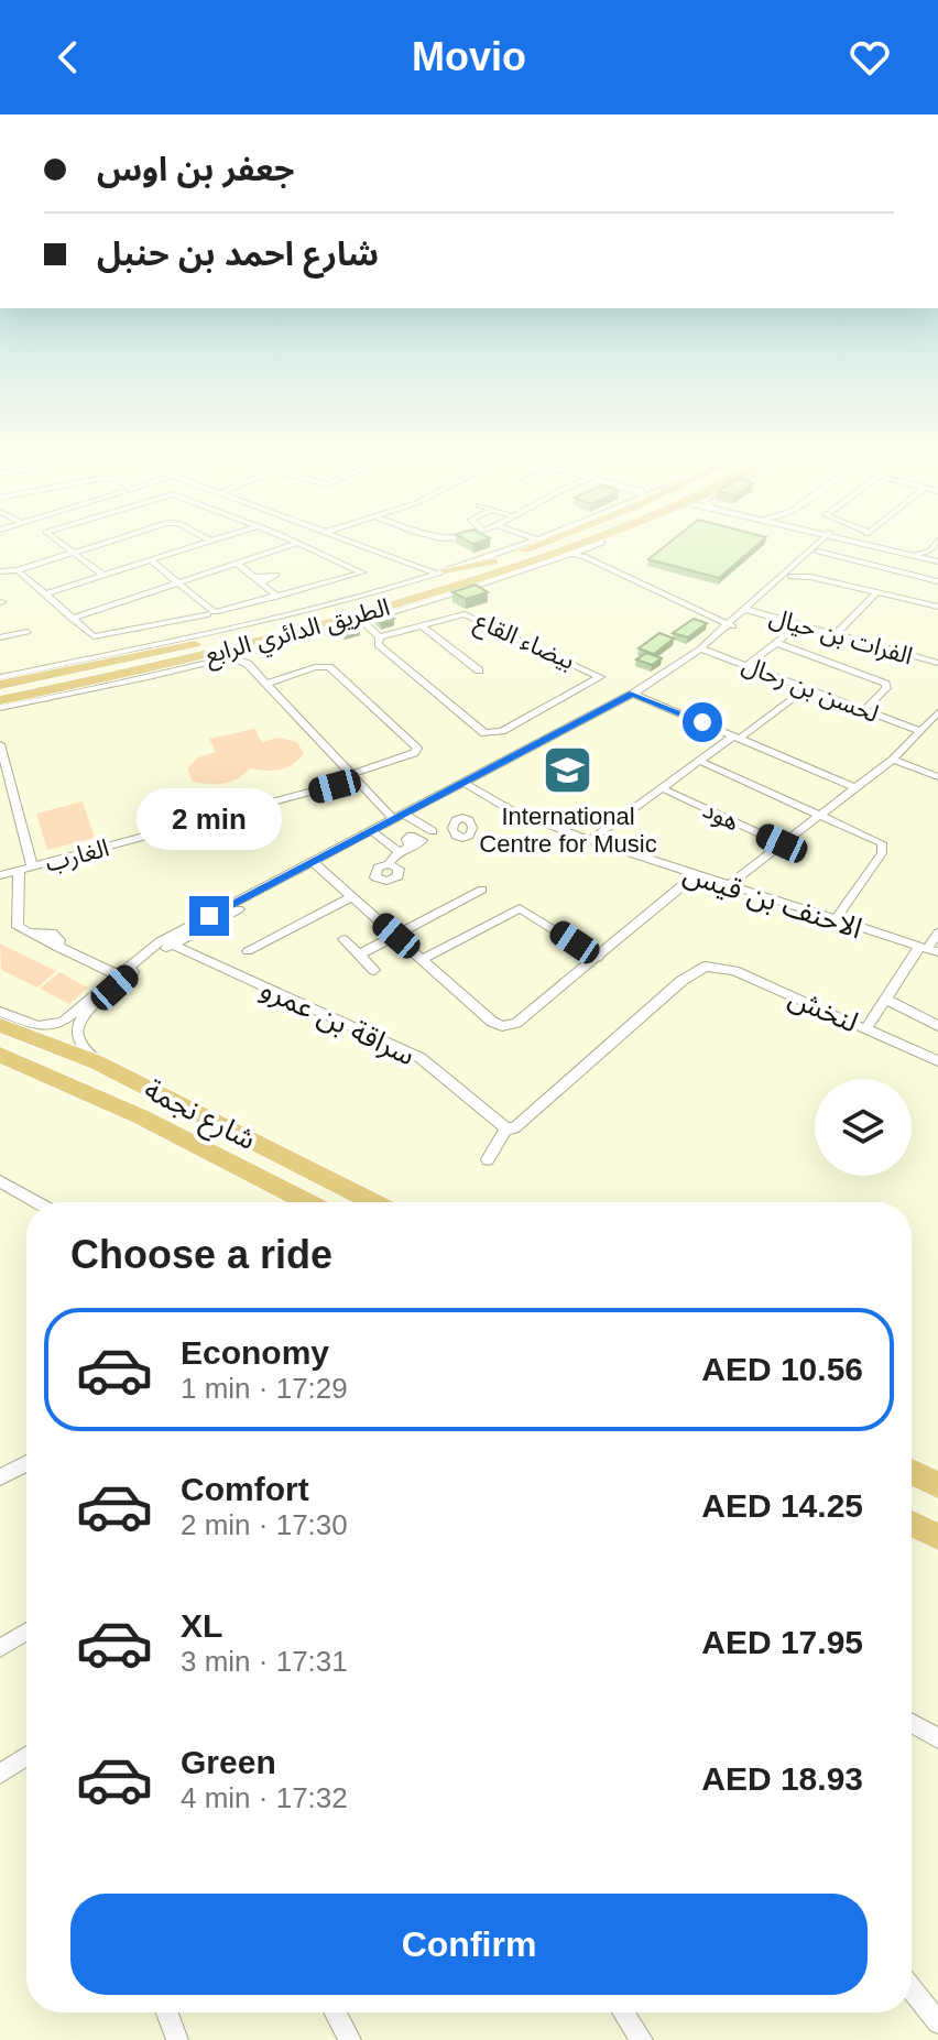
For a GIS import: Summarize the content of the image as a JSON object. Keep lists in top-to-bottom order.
{
  "streets": {
    "main road": ["الطريق الدائري الرابع", "شارع نجمة"],
    "street": [
      "الفرات بن حيال",
      "بيضاء القاع",
      "لحسن بن رحال",
      "هود",
      "الغارب",
      "الاحنف بن قيس",
      "لنخش",
      "سراقة بن عمرو"
    ]
  },
  "crossings": [
    ["لنخش", "سراقة بن عمرو"]
  ],
  "places": {
    "school or university": ["International Centre for Music"]
  },
  "page": {
    "header": "Movio",
    "banner": ["جعفر بن اوس", "شارع احمد بن حنبل"],
    "bubble": "2 min",
    "heading": "Choose a ride",
    "list": [
      {
        "name": "Economy",
        "note": "1 min · 17:29",
        "value": "AED 10.56"
      },
      {
        "name": "Comfort",
        "note": "2 min · 17:30",
        "value": "AED 14.25"
      },
      {
        "name": "XL",
        "note": "3 min · 17:31",
        "value": "AED 17.95"
      },
      {
        "name": "Green",
        "note": "4 min · 17:32",
        "value": "AED 18.93"
      }
    ],
    "buttons": "Confirm"
  }
}
